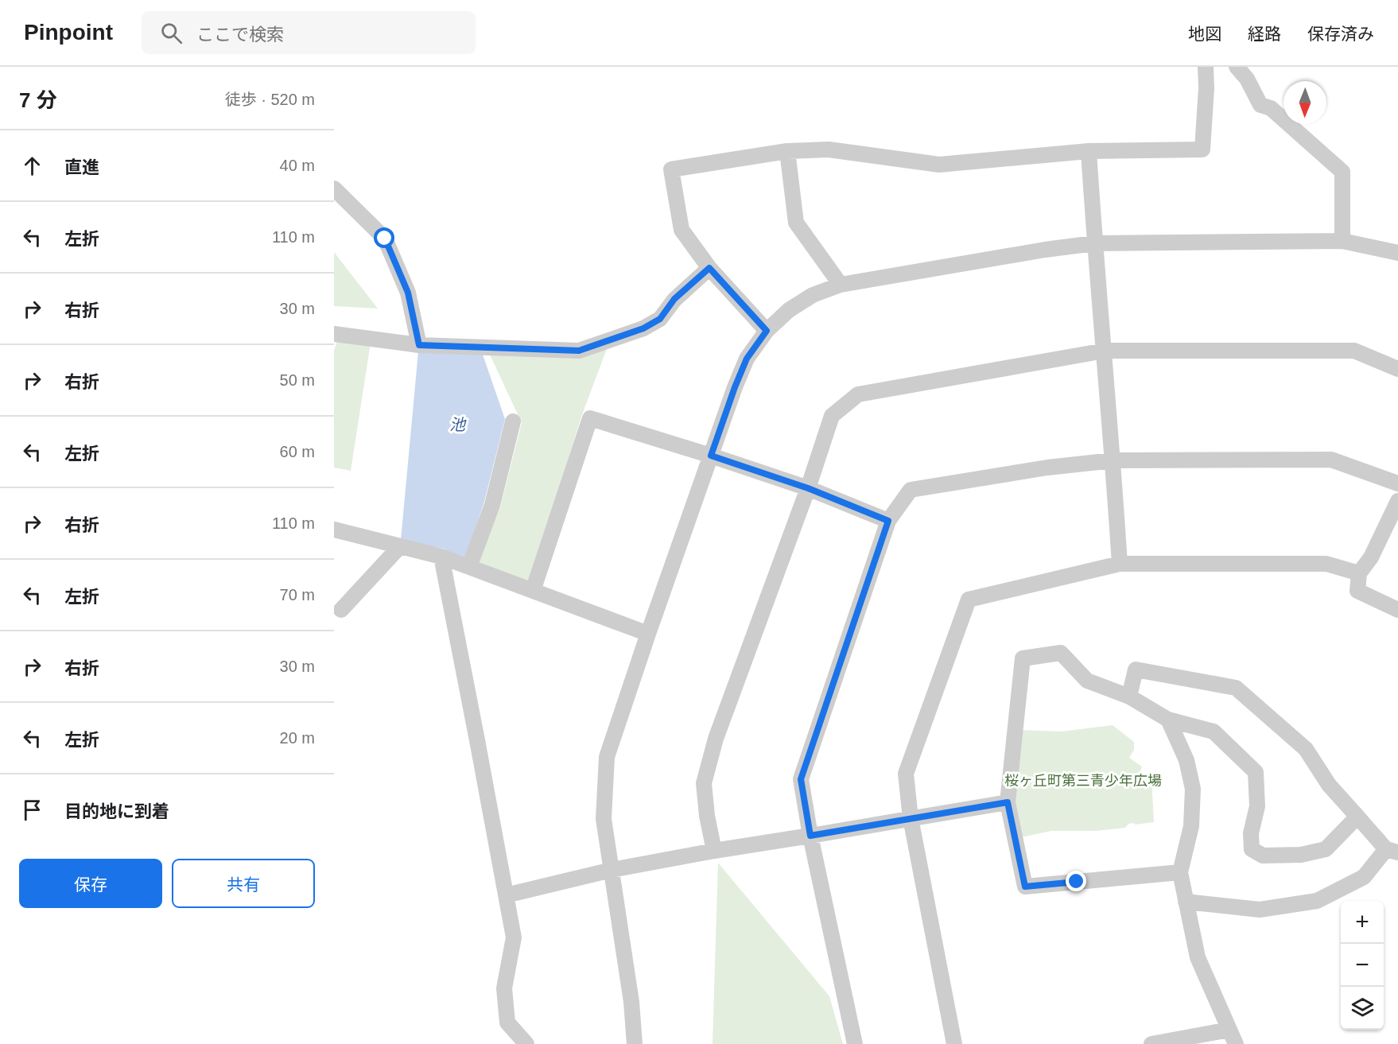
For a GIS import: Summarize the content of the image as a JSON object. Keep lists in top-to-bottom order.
{
  "water": ["池"],
  "parks": ["桜ヶ丘町第三青少年広場"],
  "north": "bottom",
  "page": {
    "header": "Pinpoint",
    "search": "ここで検索",
    "nav": ["地図", "経路", "保存済み"],
    "heading": ["7 分", "徒歩 · 520 m"],
    "list": [
      ["直進", "40 m"],
      ["左折", "110 m"],
      ["右折", "30 m"],
      ["右折", "50 m"],
      ["左折", "60 m"],
      ["右折", "110 m"],
      ["左折", "70 m"],
      ["右折", "30 m"],
      ["左折", "20 m"],
      "目的地に到着"
    ],
    "buttons": ["保存", "共有"],
    "map_buttons": ["+", "−"]
  }
}
